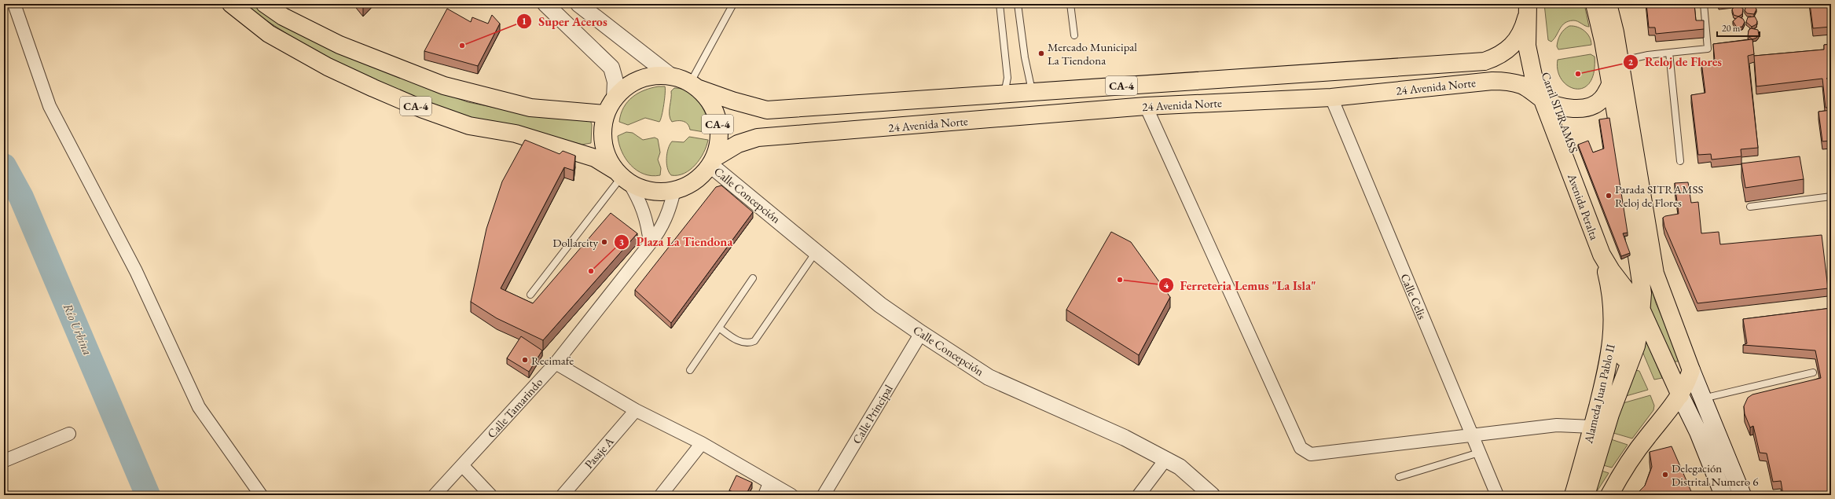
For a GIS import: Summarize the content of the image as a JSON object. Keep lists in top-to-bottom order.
{
  "streets": {
    "main road": [
      "CA-4",
      "24 Avenida Norte",
      "Carril SITRAMSS",
      "Avenida Peralta",
      "Alameda Juan Pablo II"
    ],
    "street": [
      "Calle Concepción",
      "Calle Celis",
      "Calle Tamarindo",
      "Calle Principal",
      "Pasaje A"
    ]
  },
  "crossings": [
    ["CA-4", "24 Avenida Norte"],
    ["CA-4", "Calle Concepción"],
    ["CA-4", "Calle Tamarindo"],
    ["24 Avenida Norte", "Carril SITRAMSS"],
    ["24 Avenida Norte", "Calle Concepción"],
    ["24 Avenida Norte", "Avenida Peralta"],
    ["24 Avenida Norte", "Calle Celis"],
    ["Carril SITRAMSS", "Avenida Peralta"],
    ["Calle Concepción", "Calle Principal"],
    ["Avenida Peralta", "Alameda Juan Pablo II"]
  ],
  "water": ["Río Urbina"],
  "places": [
    "Super Aceros",
    "Mercado Municipal La Tiendona",
    "Reloj de Flores",
    "Parada SITRAMSS Reloj de Flores",
    "Dollarcity",
    "Plaza La Tiendona",
    "Ferreteria Lemus \"La Isla\"",
    "Recimafe",
    "Delegación Distrital Numero 6"
  ],
  "scale_bar": "20 m"
}
